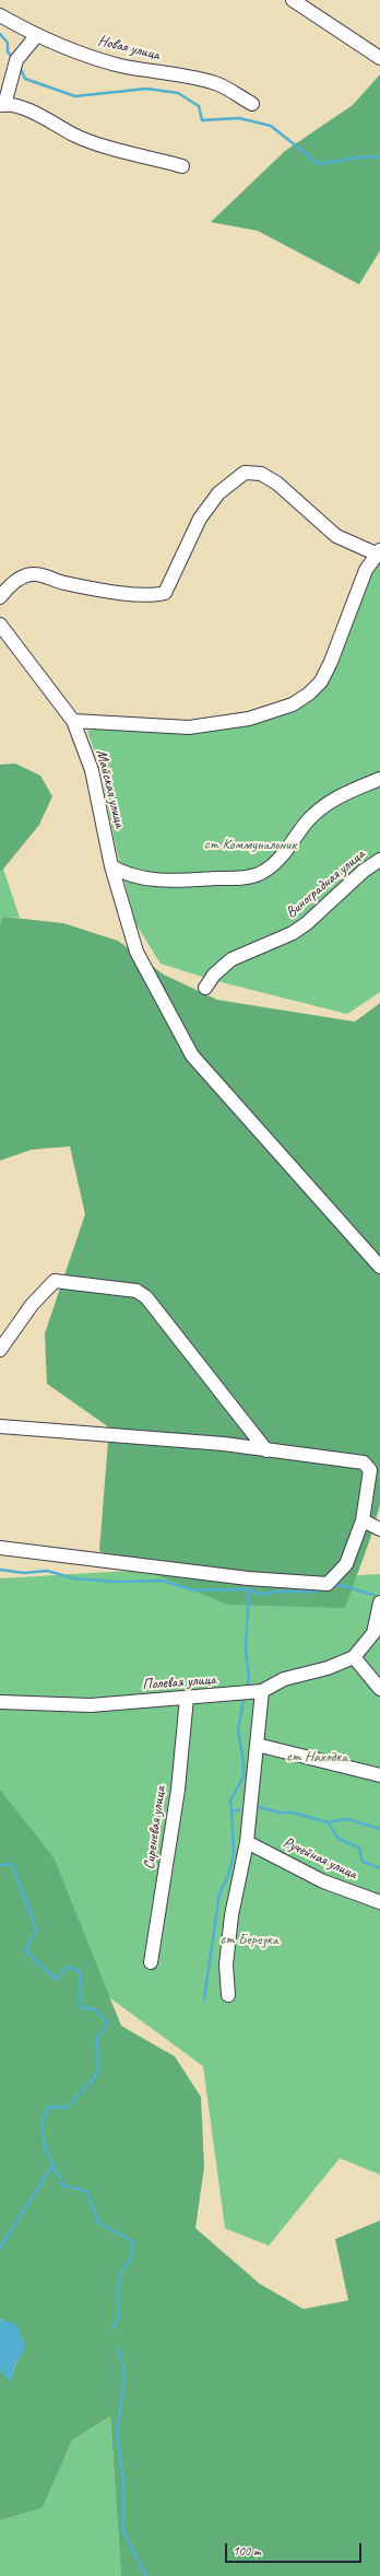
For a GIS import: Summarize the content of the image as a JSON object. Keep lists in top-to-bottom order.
{
  "streets": {
    "street": [
      "Новая улица",
      "Майская улица",
      "Виноградная улица",
      "Полевая улица",
      "Сиреневая улица",
      "Ручейная улица"
    ]
  },
  "crossings": [
    ["Полевая улица", "Сиреневая улица"]
  ],
  "parks": ["ст Коммунальник", "ст Находка", "ст Березка"],
  "scale_bar": "100 m"
}
